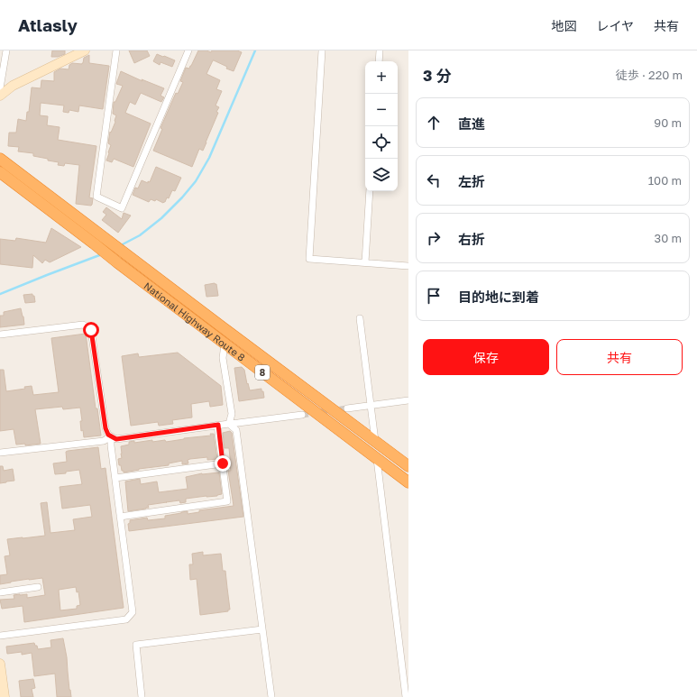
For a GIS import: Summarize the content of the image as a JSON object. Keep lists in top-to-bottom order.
{
  "streets": {
    "highway": ["National Highway Route 8", "8"]
  },
  "page": {
    "header": "Atlasly",
    "nav": ["地図", "レイヤ", "共有"],
    "heading": ["3 分", "徒歩 · 220 m"],
    "map_buttons": ["+", "−"],
    "list": [
      ["直進", "90 m"],
      ["左折", "100 m"],
      ["右折", "30 m"],
      "目的地に到着"
    ],
    "buttons": ["保存", "共有"]
  }
}
